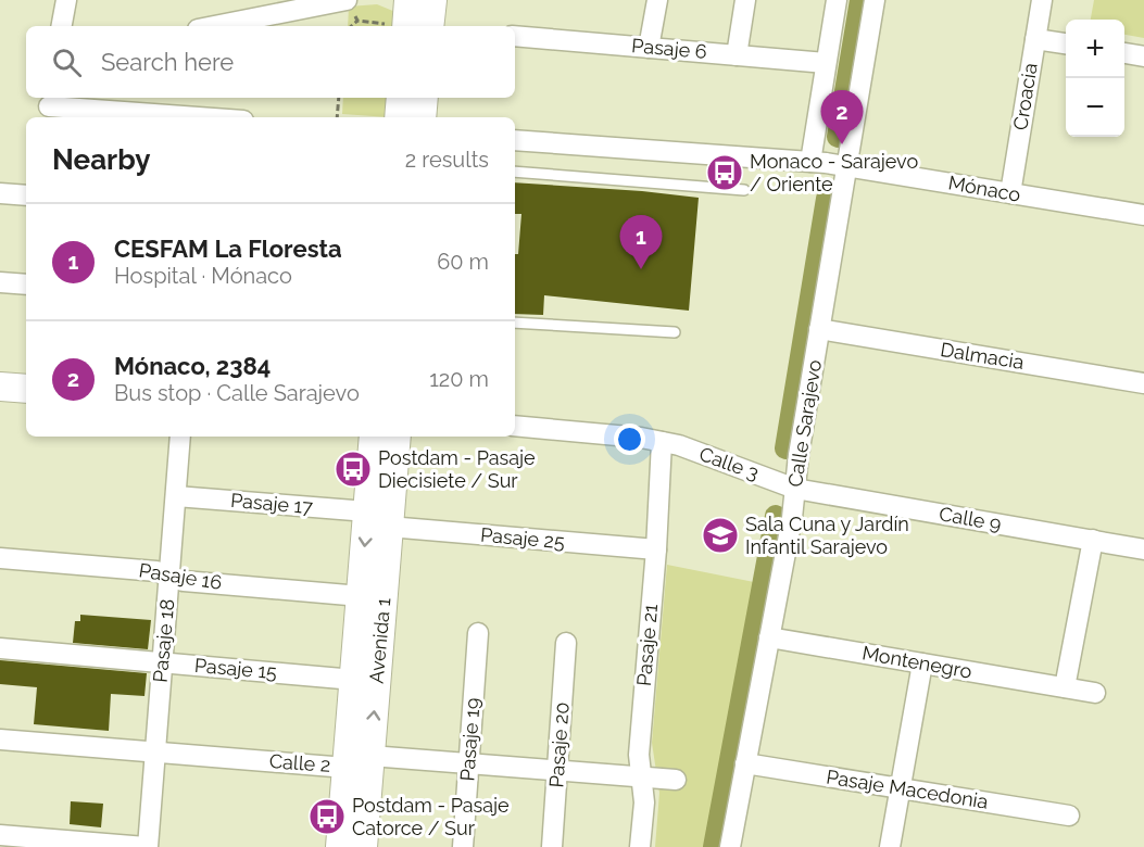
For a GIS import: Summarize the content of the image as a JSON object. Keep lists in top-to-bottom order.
{
  "streets": {
    "street": [
      "Pasaje 6",
      "Croacia",
      "Mónaco",
      "Dalmacia",
      "Calle Sarajevo",
      "Calle 3",
      "Pasaje 17",
      "Calle 9",
      "Pasaje 25",
      "Pasaje 16",
      "Pasaje 18",
      "Avenida 1",
      "Pasaje 21",
      "Montenegro",
      "Pasaje 15",
      "Pasaje 19",
      "Pasaje 20",
      "Calle 2",
      "Pasaje Macedonia"
    ]
  },
  "crossings": [
    ["Croacia", "Mónaco"],
    ["Mónaco", "Calle Sarajevo"],
    ["Dalmacia", "Calle Sarajevo"],
    ["Calle Sarajevo", "Calle 3"],
    ["Calle Sarajevo", "Calle 9"],
    ["Calle Sarajevo", "Montenegro"],
    ["Calle Sarajevo", "Pasaje Macedonia"],
    ["Calle 3", "Calle 9"],
    ["Calle 3", "Pasaje 21"],
    ["Pasaje 17", "Pasaje 25"],
    ["Pasaje 17", "Pasaje 18"],
    ["Pasaje 17", "Avenida 1"],
    ["Pasaje 25", "Avenida 1"],
    ["Pasaje 25", "Pasaje 21"],
    ["Pasaje 16", "Pasaje 18"],
    ["Pasaje 16", "Avenida 1"],
    ["Pasaje 18", "Pasaje 15"],
    ["Pasaje 18", "Calle 2"],
    ["Avenida 1", "Pasaje 15"],
    ["Avenida 1", "Calle 2"],
    ["Pasaje 21", "Calle 2"],
    ["Pasaje 19", "Calle 2"],
    ["Pasaje 20", "Calle 2"]
  ],
  "places": {
    "bus stop": ["Monaco - Sarajevo / Oriente", "Postdam - Pasaje Diecisiete / Sur", "Postdam - Pasaje Catorce / Sur"],
    "school or university": ["Sala Cuna y Jardín Infantil Sarajevo"]
  },
  "page": {
    "map_buttons": ["+", "−"],
    "search": "Search here",
    "pins": ["2", "1"],
    "heading": ["Nearby", "2 results"],
    "list": [
      {
        "mark": "1",
        "name": "CESFAM La Floresta",
        "note": "Hospital · Mónaco",
        "value": "60 m"
      },
      {
        "mark": "2",
        "name": "Mónaco, 2384",
        "note": "Bus stop · Calle Sarajevo",
        "value": "120 m"
      }
    ]
  }
}
